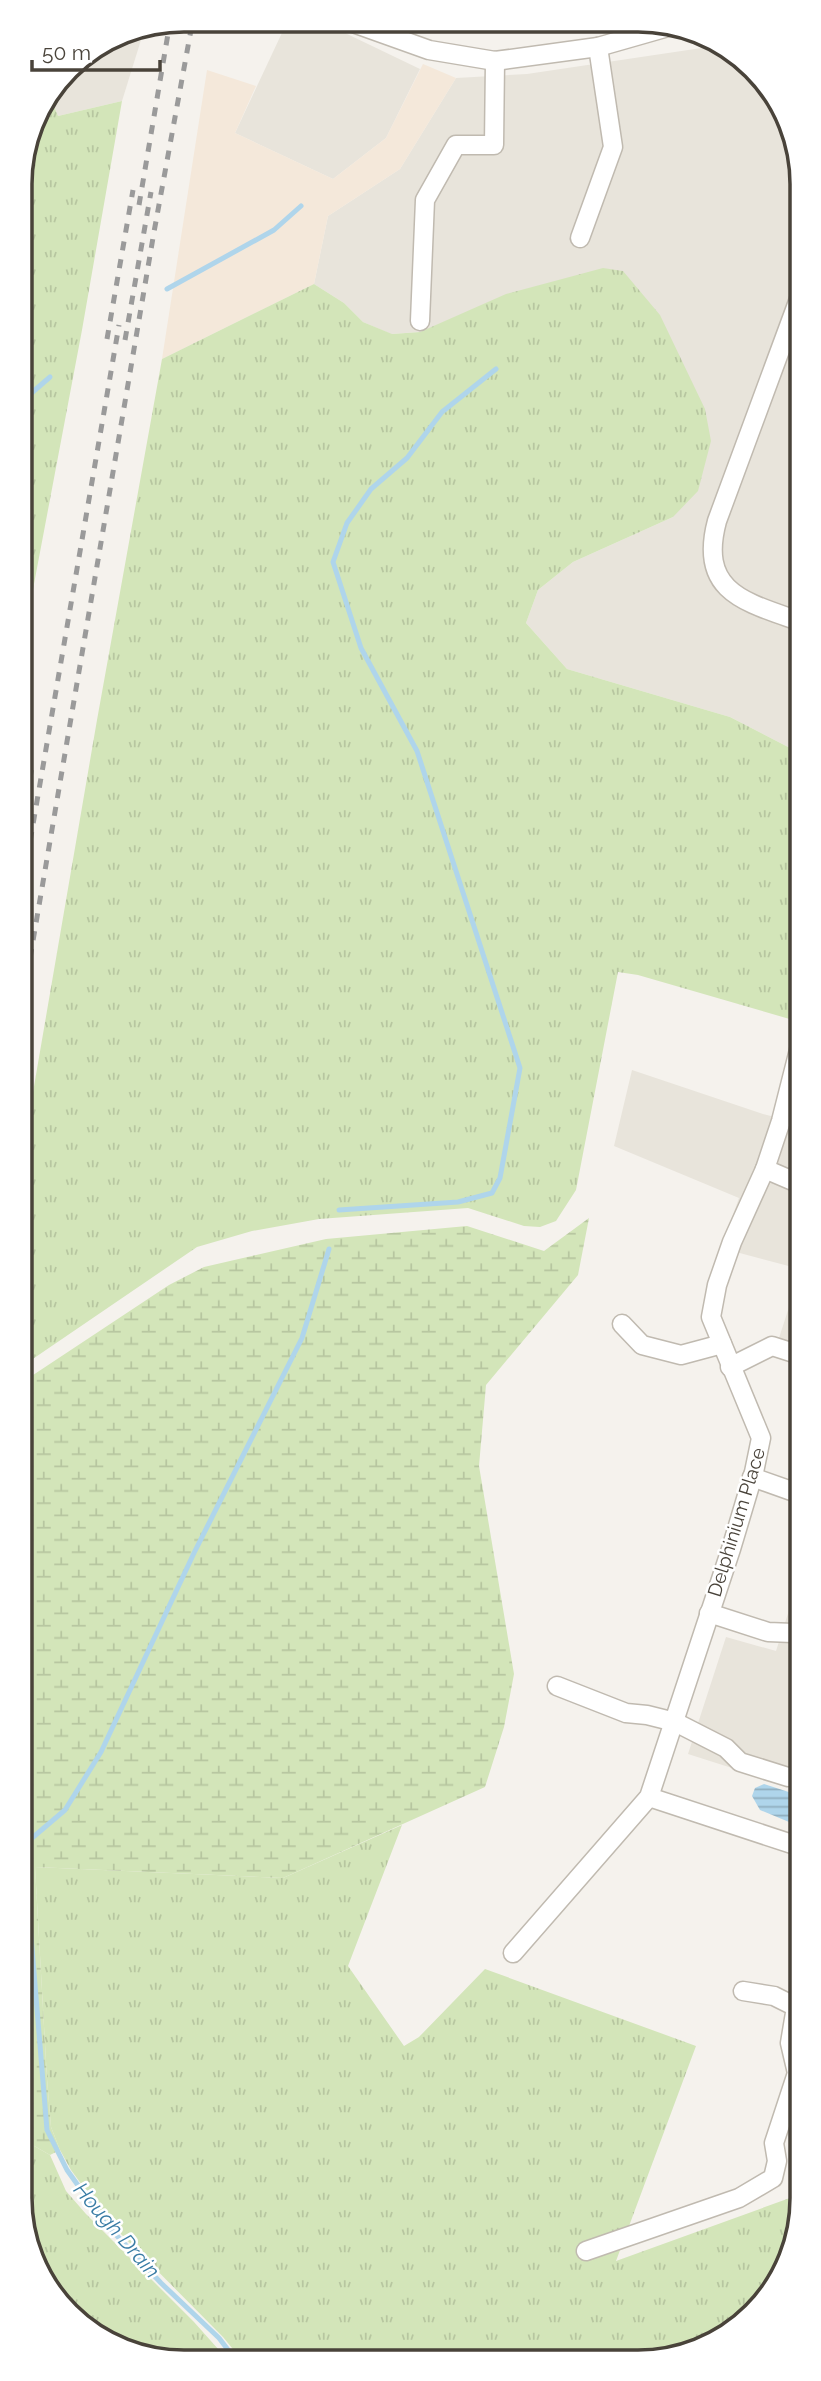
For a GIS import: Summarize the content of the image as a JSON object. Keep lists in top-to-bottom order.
{
  "streets": {
    "street": ["Delphinium Place"]
  },
  "water": ["Hough Drain"],
  "scale_bar": "50 m"
}
